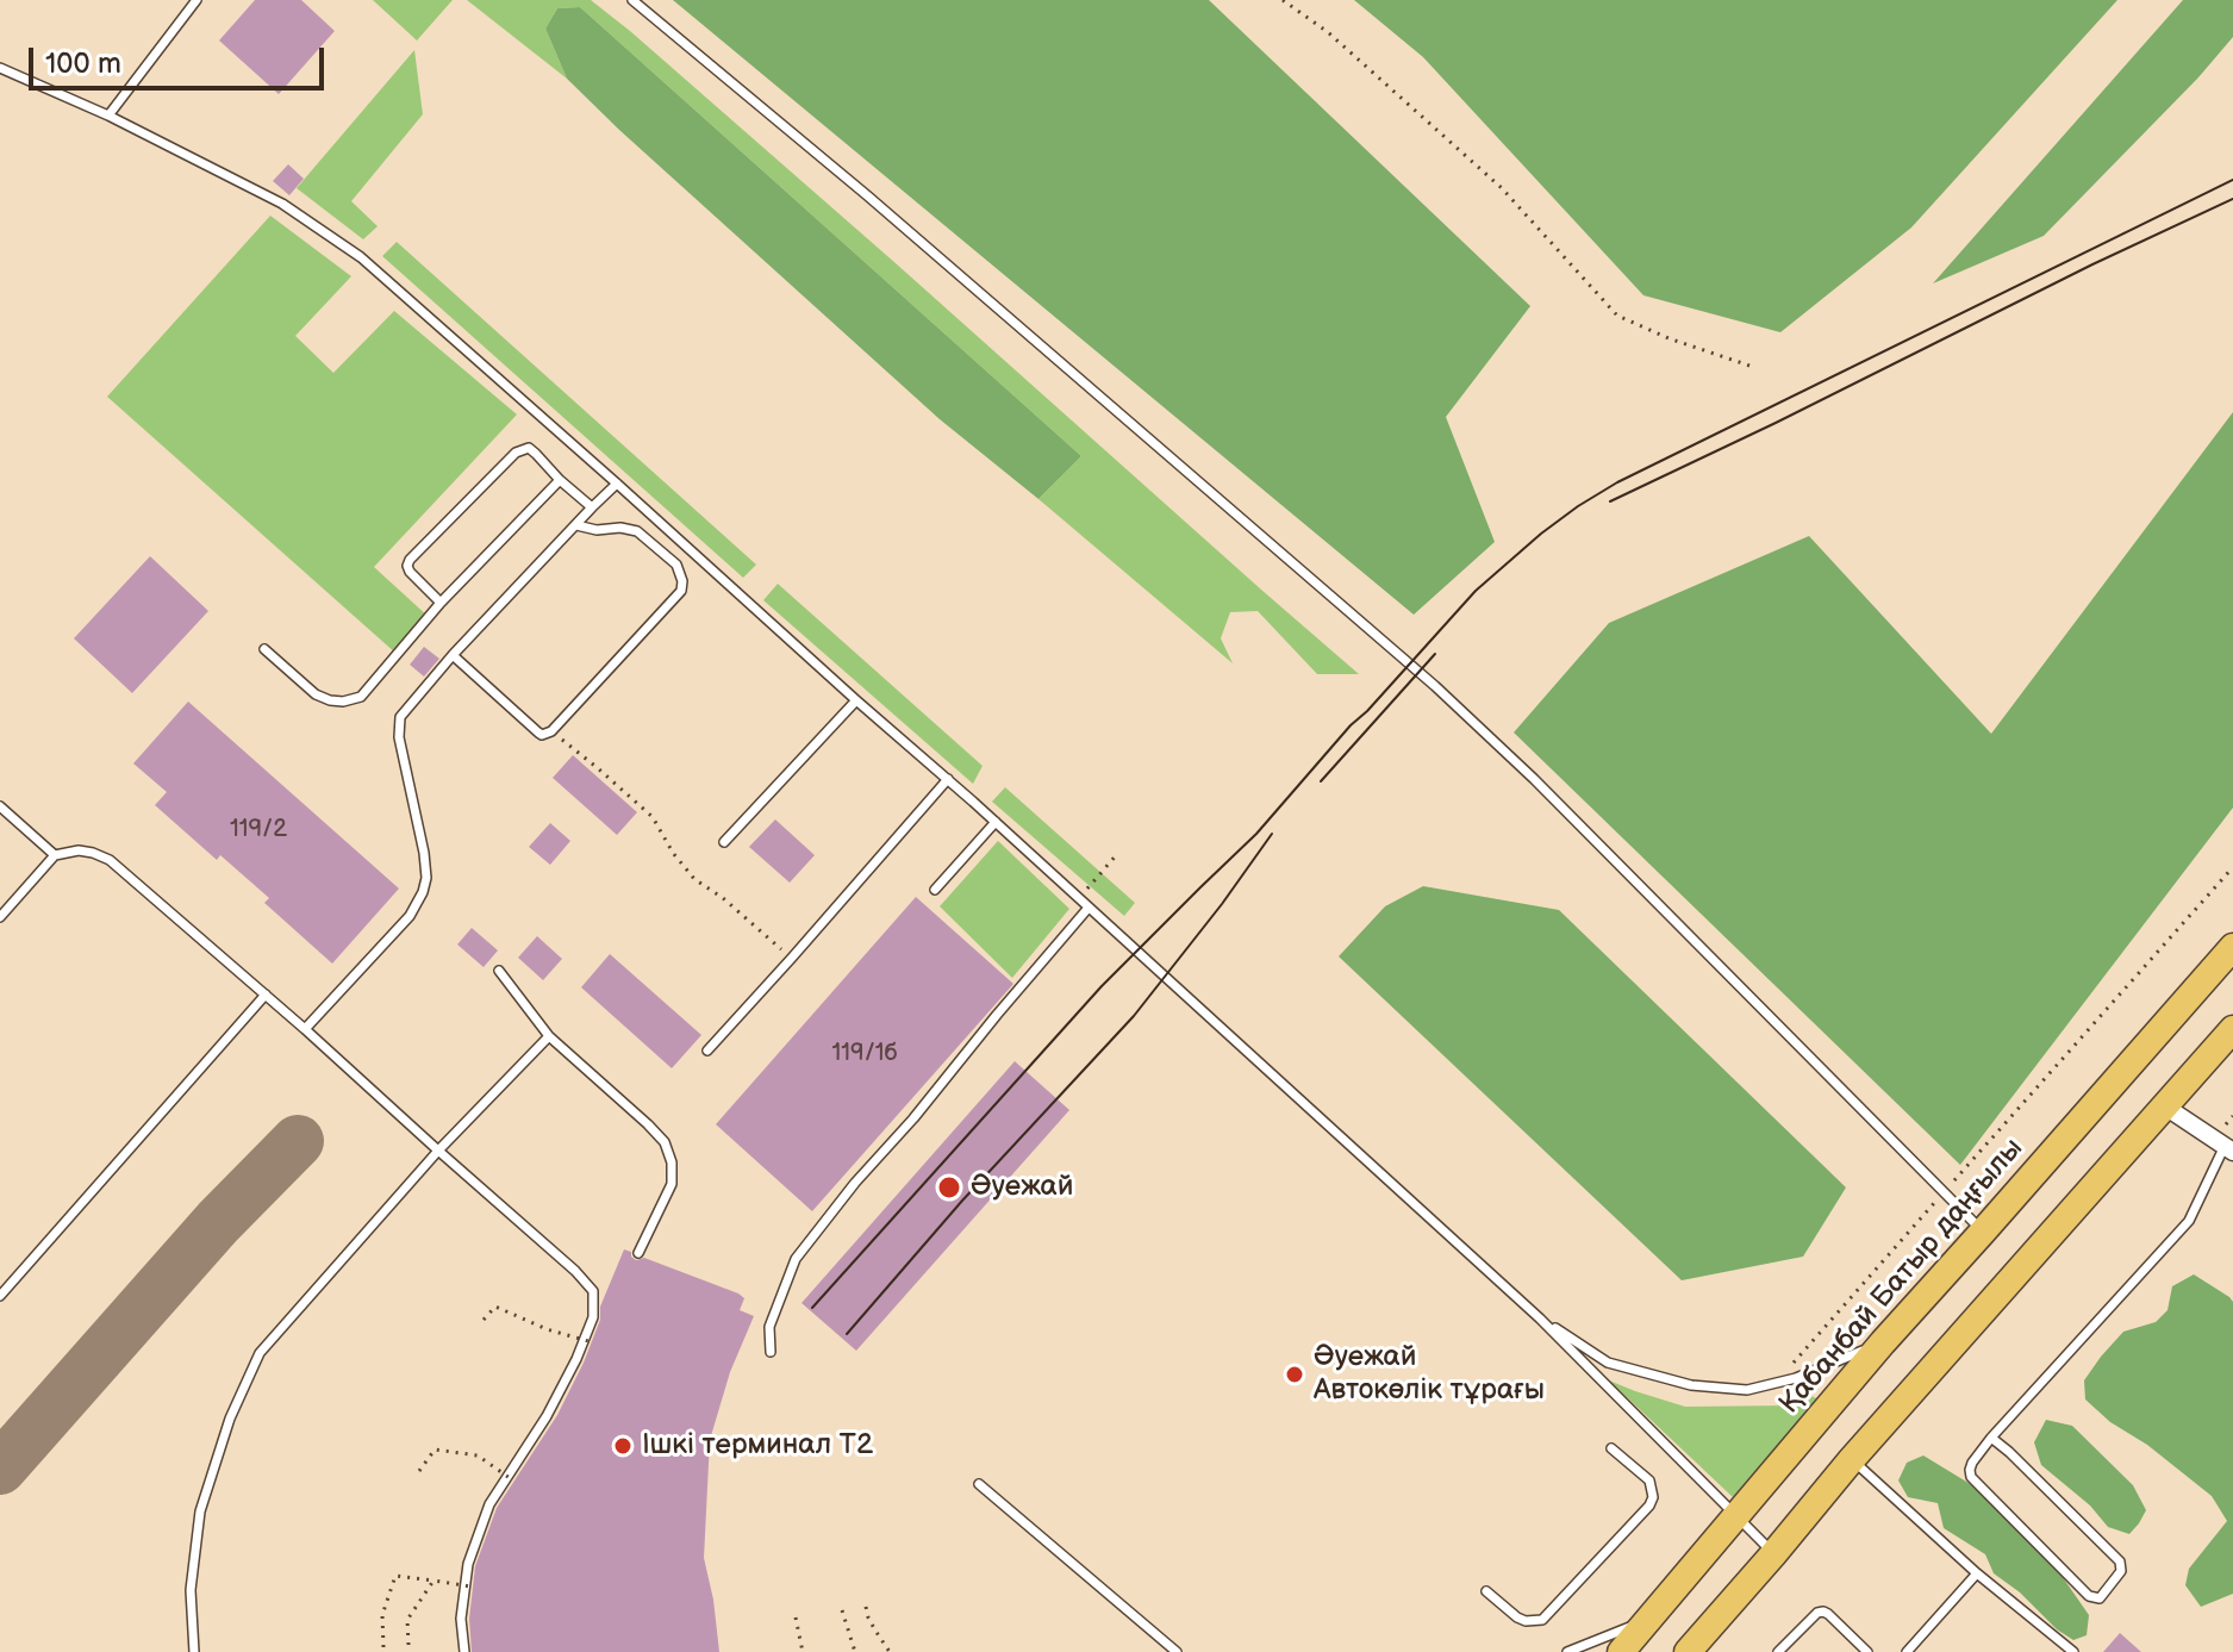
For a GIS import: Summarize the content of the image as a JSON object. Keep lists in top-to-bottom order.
{
  "streets": {
    "main road": ["Қабанбай Батыр даңғылы"]
  },
  "places": ["Әуежай", "Әуежай Автокөлік тұрағы", "Ішкі терминал T2"],
  "house_numbers": ["119/2", "119/1б"],
  "scale_bar": "100 m"
}
